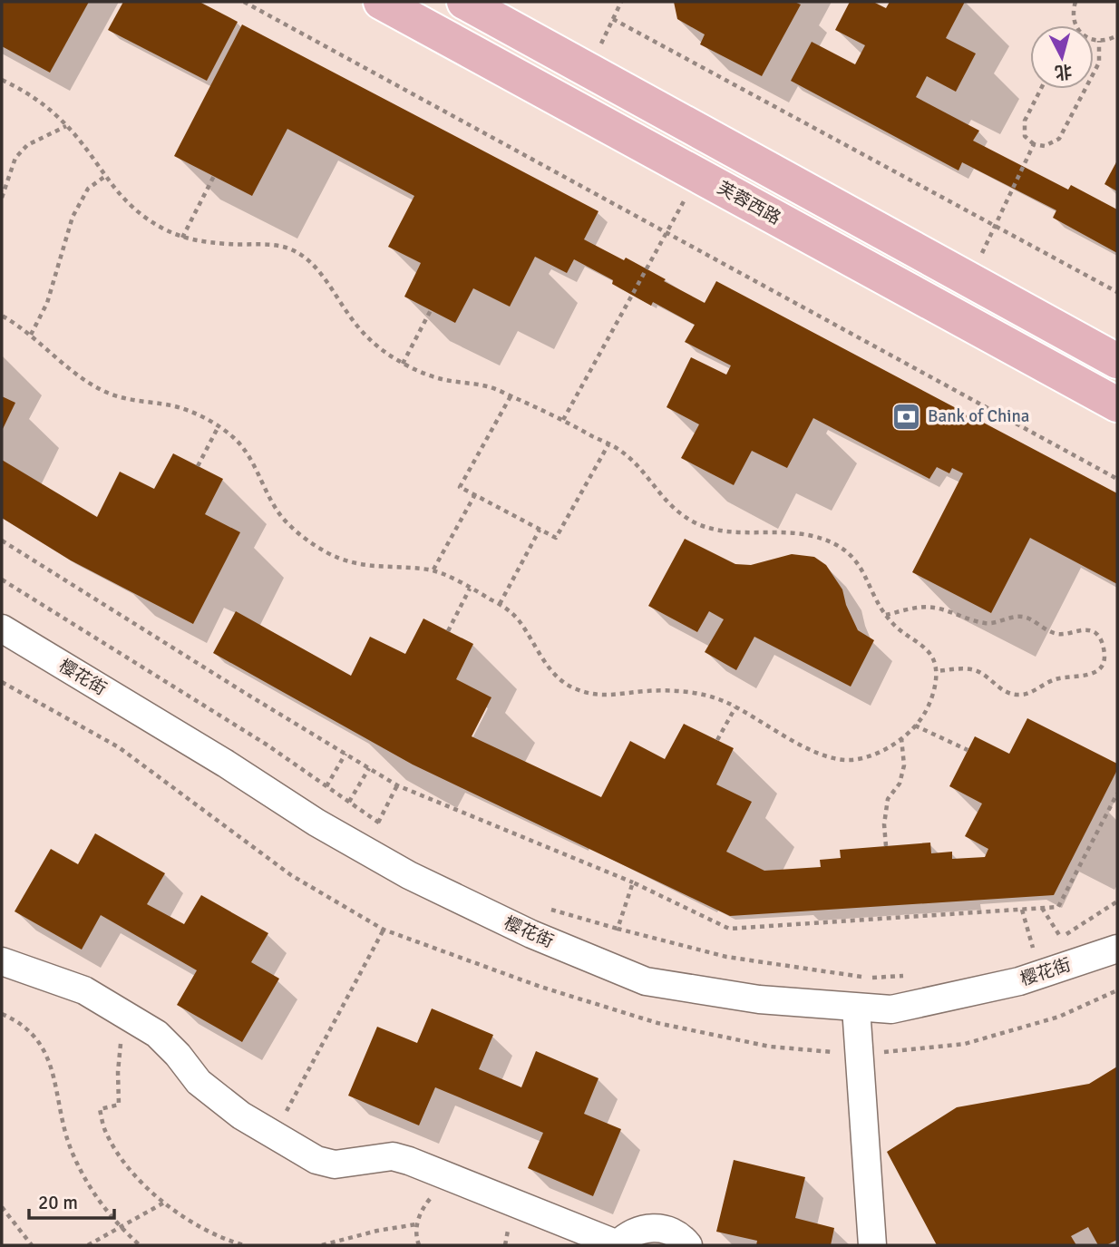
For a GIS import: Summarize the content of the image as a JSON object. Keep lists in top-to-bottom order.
{
  "streets": {
    "main road": ["芙蓉西路"],
    "street": ["樱花街"]
  },
  "places": {
    "bank": ["Bank of China"]
  },
  "scale_bar": "20 m",
  "north": "bottom"
}
